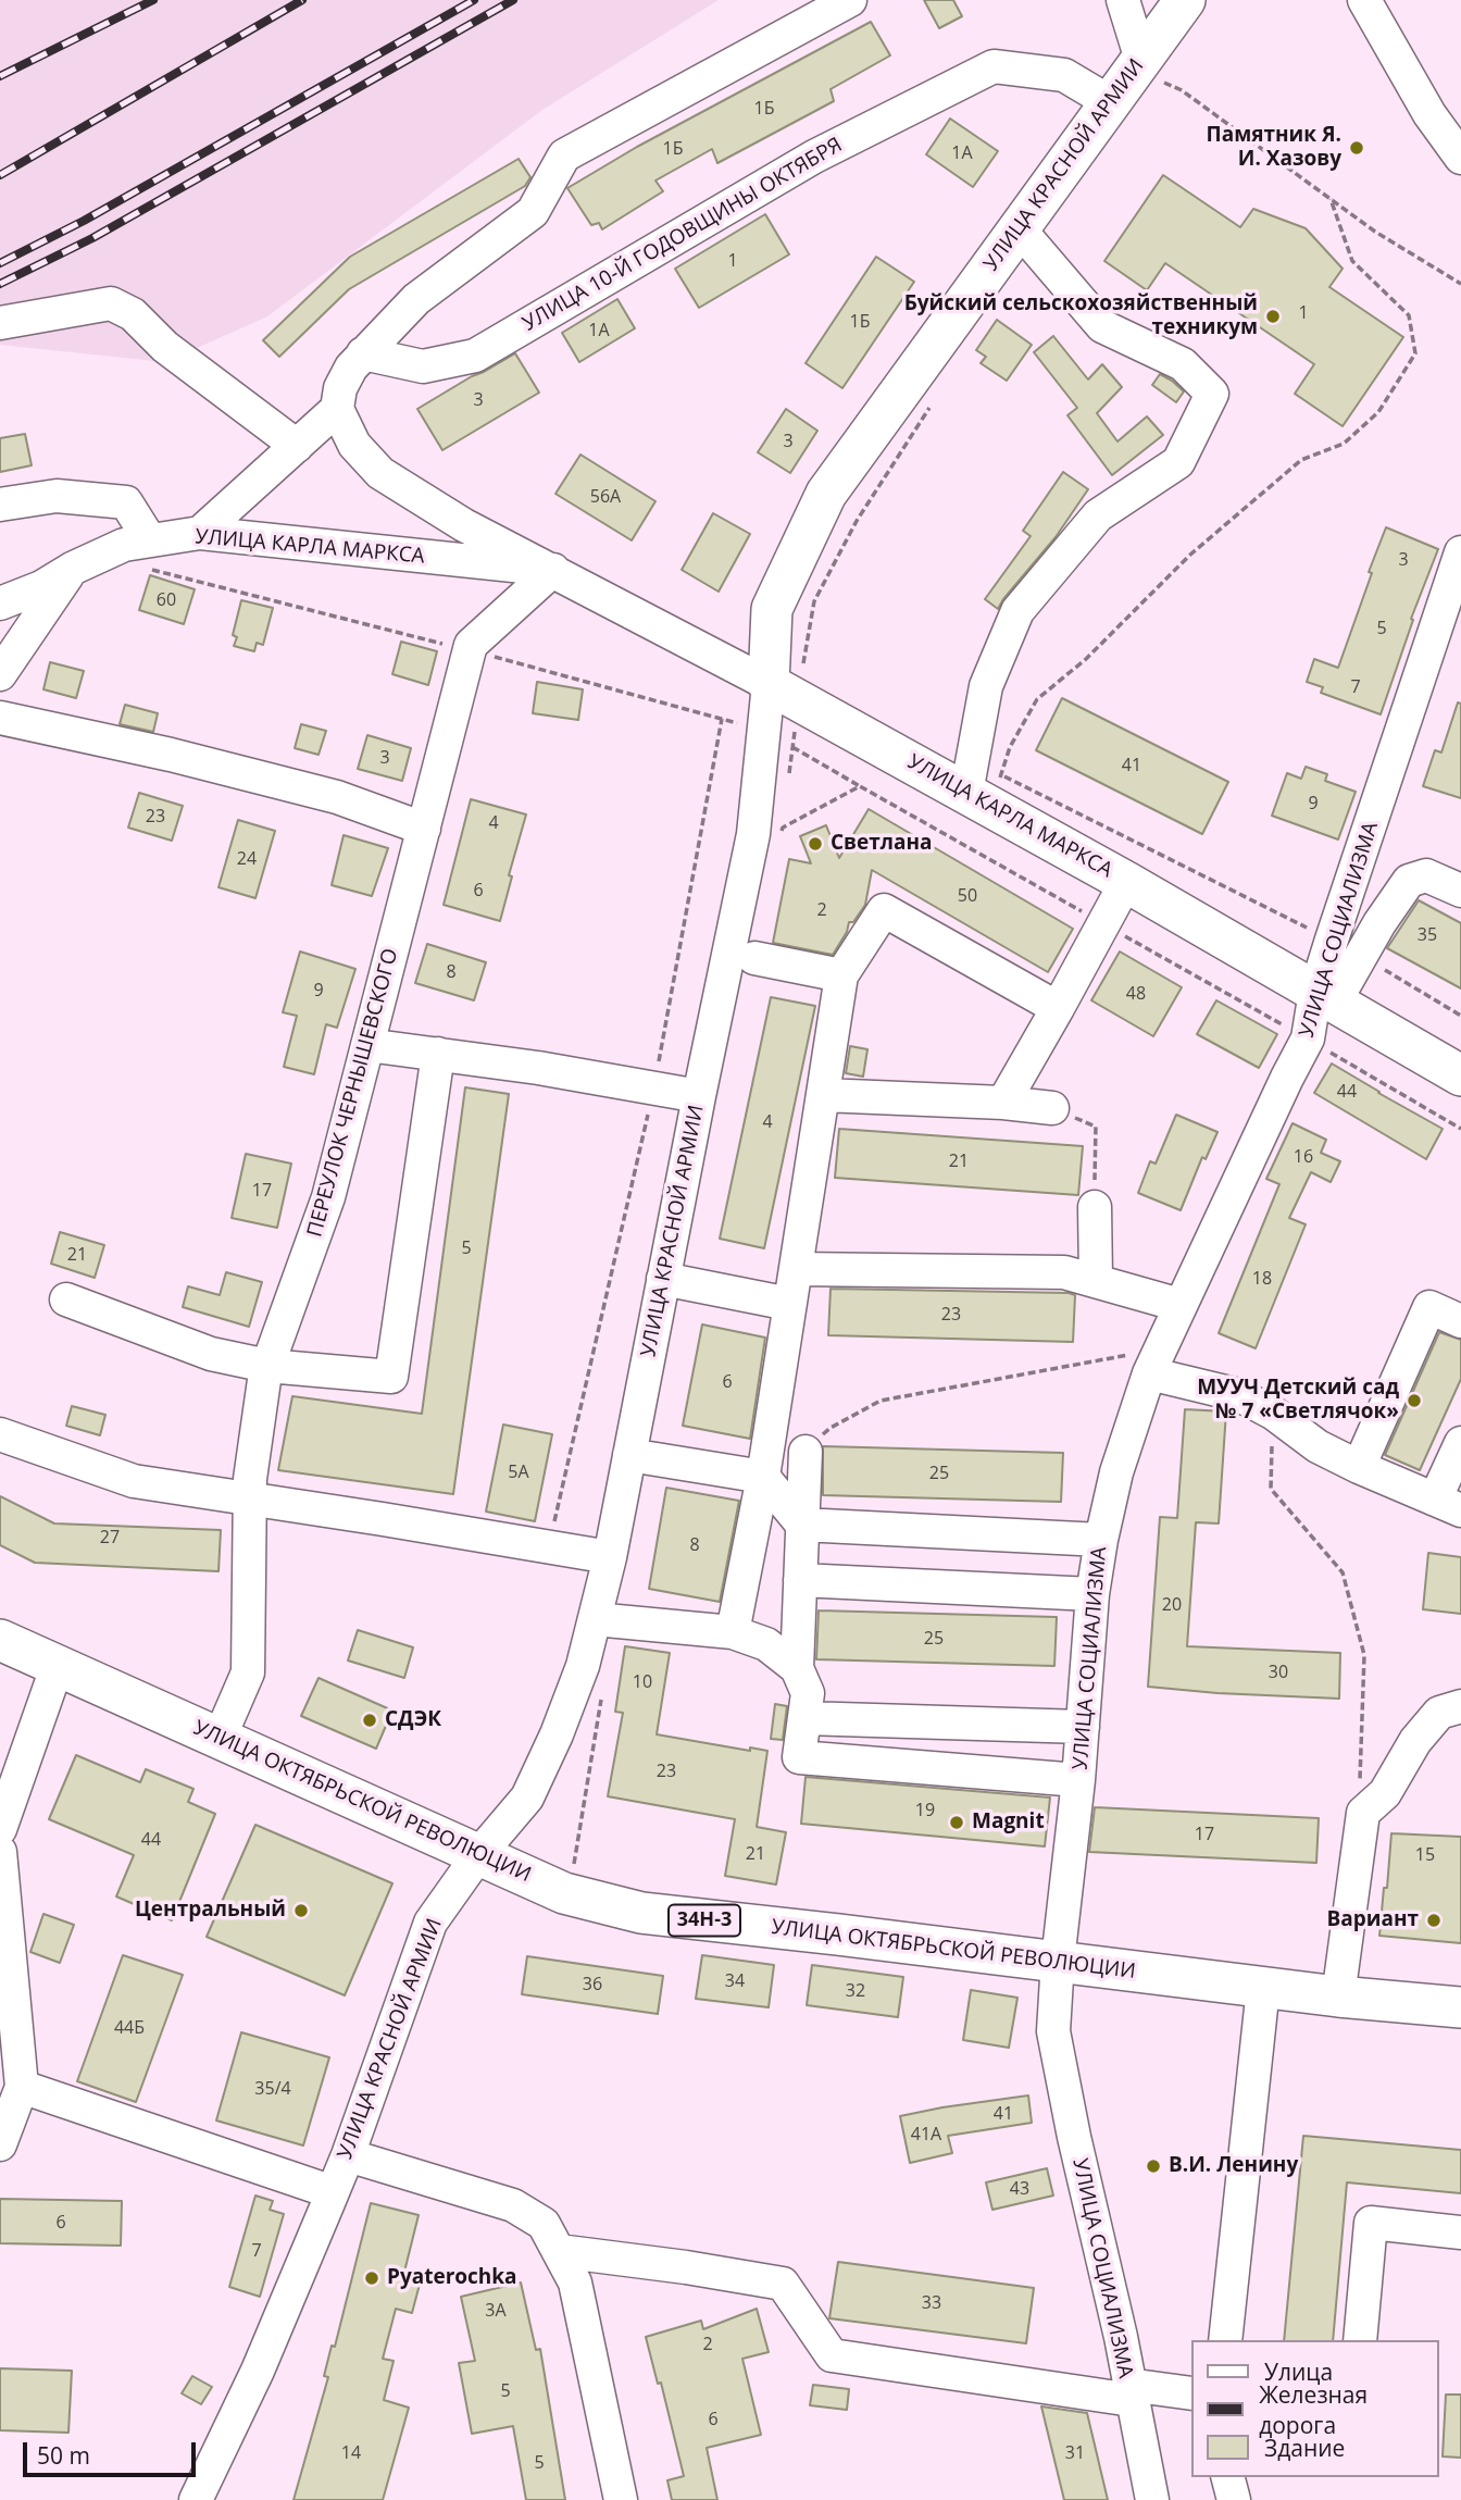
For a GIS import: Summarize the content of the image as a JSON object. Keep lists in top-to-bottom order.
{
  "streets": {
    "main road": [
      "УЛИЦА КРАСНОЙ АРМИИ",
      "УЛИЦА КАРЛА МАРКСА",
      "УЛИЦА ОКТЯБРЬСКОЙ РЕВОЛЮЦИИ",
      "34Н-3"
    ],
    "street": ["УЛИЦА 10-Й ГОДОВЩИНЫ ОКТЯБРЯ", "УЛИЦА СОЦИАЛИЗМА", "ПЕРЕУЛОК ЧЕРНЫШЕВСКОГО"]
  },
  "crossings": [
    ["УЛИЦА КРАСНОЙ АРМИИ", "УЛИЦА 10-Й ГОДОВЩИНЫ ОКТЯБРЯ"],
    ["УЛИЦА КРАСНОЙ АРМИИ", "УЛИЦА КАРЛА МАРКСА"],
    ["УЛИЦА КРАСНОЙ АРМИИ", "УЛИЦА ОКТЯБРЬСКОЙ РЕВОЛЮЦИИ"],
    ["УЛИЦА КАРЛА МАРКСА", "УЛИЦА СОЦИАЛИЗМА"],
    ["УЛИЦА КАРЛА МАРКСА", "ПЕРЕУЛОК ЧЕРНЫШЕВСКОГО"],
    ["УЛИЦА СОЦИАЛИЗМА", "УЛИЦА ОКТЯБРЬСКОЙ РЕВОЛЮЦИИ"],
    ["ПЕРЕУЛОК ЧЕРНЫШЕВСКОГО", "УЛИЦА ОКТЯБРЬСКОЙ РЕВОЛЮЦИИ"]
  ],
  "places": [
    "Памятник Я. И. Хазову",
    "Буйский сельскохозяйственный техникум",
    "Светлана",
    "МУУЧ Детский сад № 7 «Светлячок»",
    "СДЭК",
    "Magnit",
    "Центральный",
    "Вариант",
    "В.И. Ленину",
    "Pyaterochka"
  ],
  "house_numbers": [
    "1Б",
    "1Б",
    "1А",
    "1",
    "1",
    "1Б",
    "1А",
    "3",
    "3",
    "56А",
    "3",
    "60",
    "5",
    "7",
    "3",
    "41",
    "9",
    "23",
    "4",
    "24",
    "6",
    "50",
    "2",
    "35",
    "8",
    "9",
    "48",
    "44",
    "4",
    "16",
    "21",
    "17",
    "5",
    "21",
    "18",
    "23",
    "6",
    "5А",
    "25",
    "27",
    "8",
    "20",
    "25",
    "30",
    "10",
    "23",
    "19",
    "17",
    "44",
    "21",
    "15",
    "34",
    "36",
    "32",
    "44Б",
    "35/4",
    "41",
    "41А",
    "43",
    "6",
    "7",
    "33",
    "3А",
    "2",
    "5",
    "6",
    "14",
    "31",
    "5"
  ],
  "legend": ["Улица", "Железная дорога", "Здание"],
  "scale_bar": "50 m"
}
